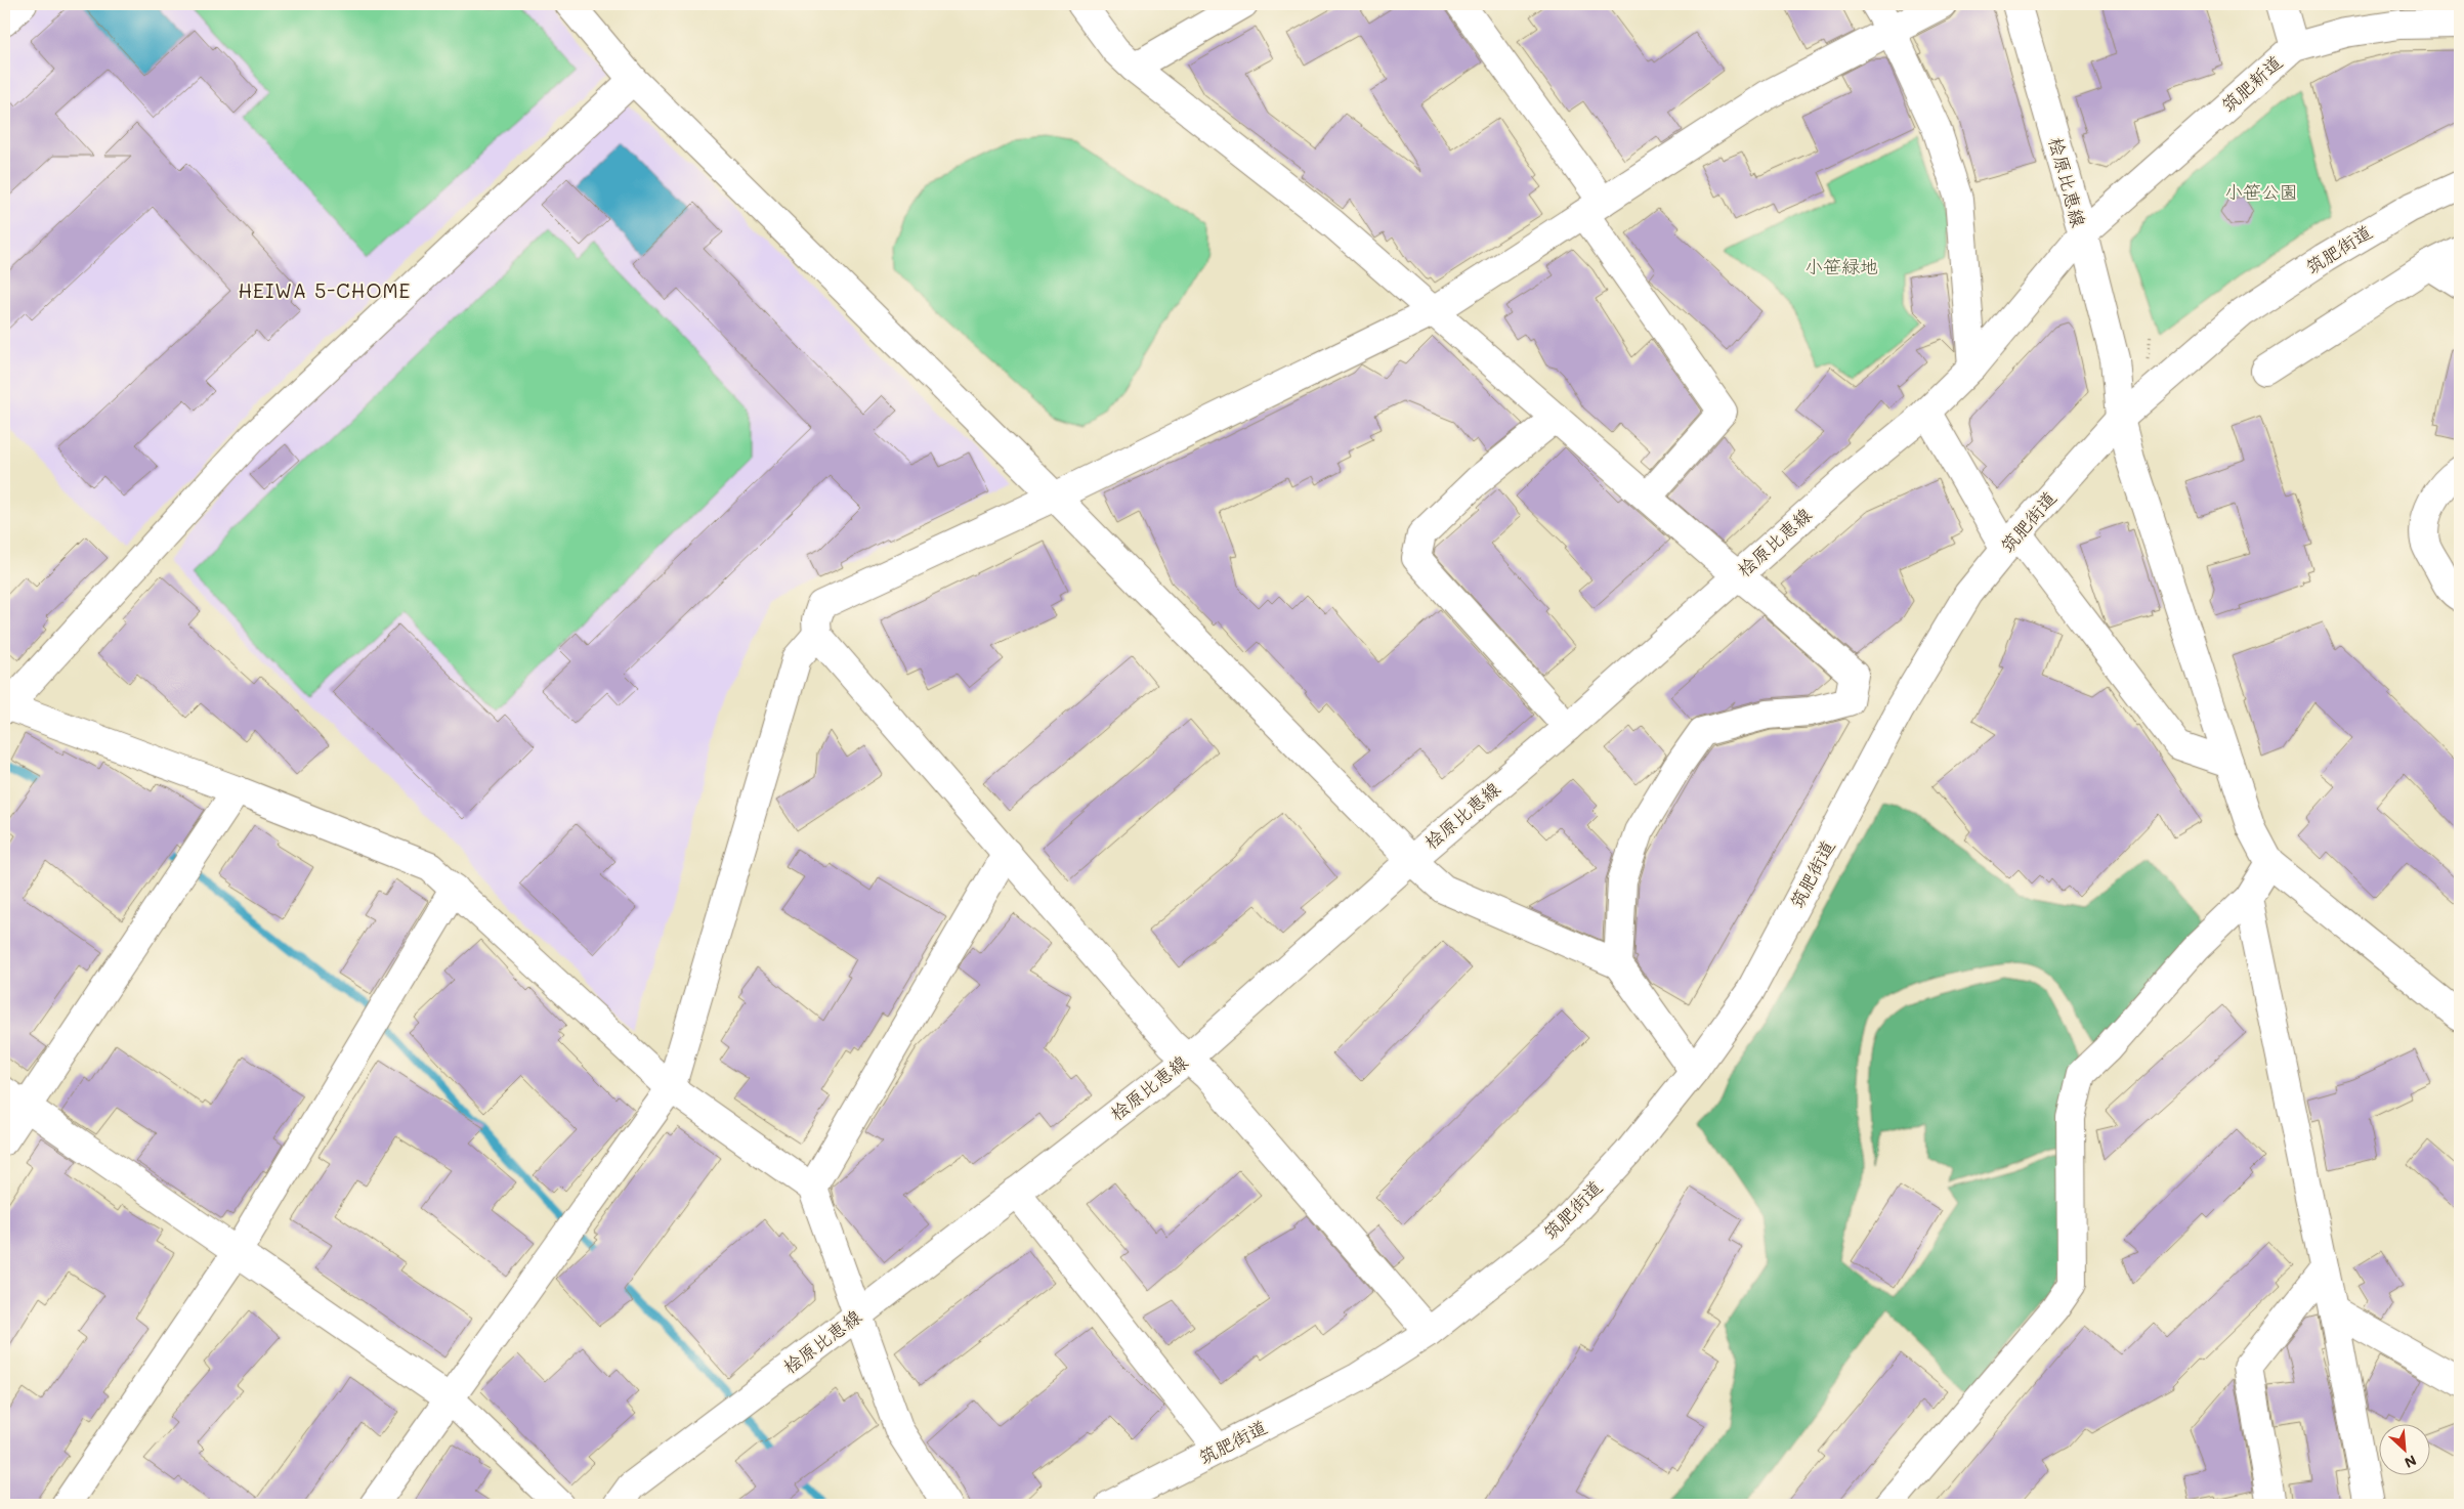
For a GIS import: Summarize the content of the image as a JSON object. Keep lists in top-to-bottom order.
{
  "streets": {
    "street": ["筑肥新道", "桧原比恵線", "筑肥街道"]
  },
  "crossings": [
    ["筑肥新道", "桧原比恵線"]
  ],
  "districts": ["HEIWA 5-CHOME"],
  "parks": ["小笹公園", "小笹緑地"],
  "north": "bottom right"
}
